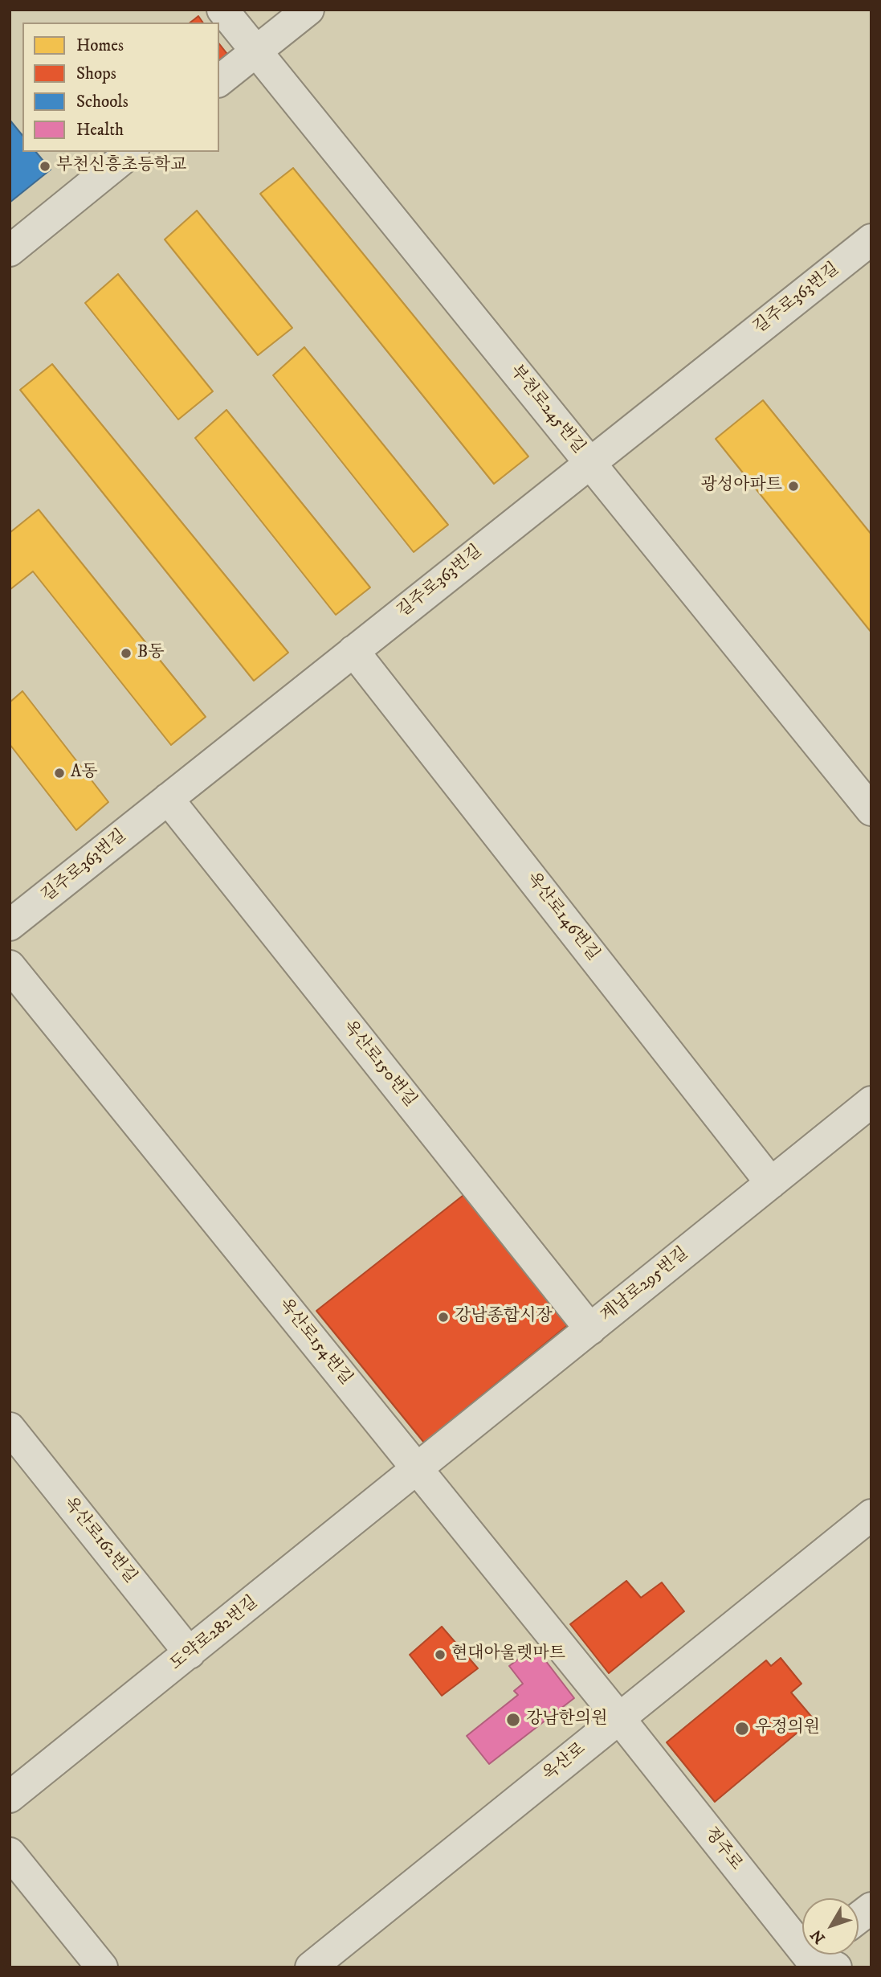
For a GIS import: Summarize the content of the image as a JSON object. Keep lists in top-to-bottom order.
{
  "streets": {
    "street": [
      "길주로363번길",
      "부천로245번길",
      "옥산로146번길",
      "옥산로150번길",
      "계남로295번길",
      "옥산로154번길",
      "옥산로162번길",
      "도약로282번길",
      "옥산로",
      "정주로"
    ]
  },
  "crossings": [
    ["길주로363번길", "부천로245번길"],
    ["길주로363번길", "옥산로146번길"],
    ["길주로363번길", "옥산로150번길"],
    ["옥산로146번길", "계남로295번길"],
    ["옥산로150번길", "계남로295번길"],
    ["계남로295번길", "옥산로154번길"],
    ["계남로295번길", "도약로282번길"],
    ["옥산로154번길", "도약로282번길"],
    ["옥산로154번길", "옥산로"],
    ["옥산로154번길", "정주로"],
    ["옥산로162번길", "도약로282번길"],
    ["옥산로", "정주로"]
  ],
  "places": [
    "부천신흥초등학교",
    "광성아파트",
    "B동",
    "A동",
    "강남종합시장",
    "현대아울렛마트",
    "강남한의원",
    "우정의원"
  ],
  "legend": [
    "Homes",
    "Shops",
    "Schools",
    "Health"
  ],
  "north": "bottom left"
}
